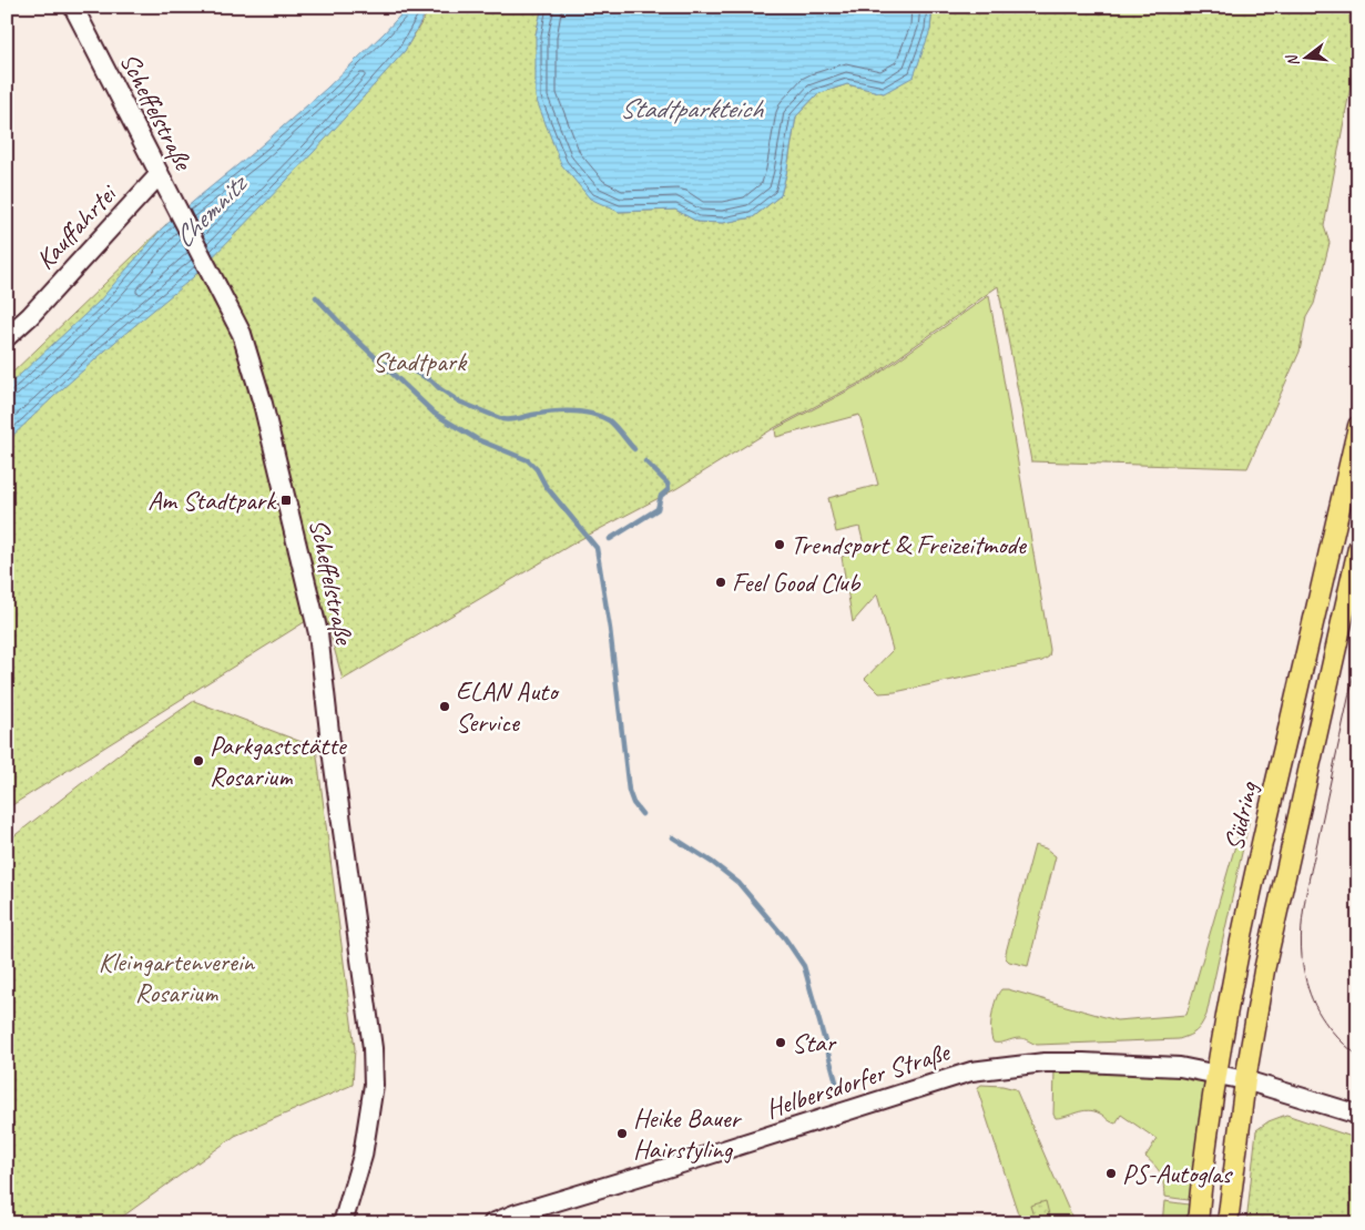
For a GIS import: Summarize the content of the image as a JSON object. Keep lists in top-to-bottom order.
{
  "streets": {
    "main road": [
      "Scheffelstraße",
      "Kauffahrtei",
      "Südring",
      "Helbersdorfer Straße"
    ]
  },
  "crossings": [
    ["Scheffelstraße", "Kauffahrtei"],
    ["Südring", "Helbersdorfer Straße"]
  ],
  "water": ["Stadtparkteich", "Chemnitz"],
  "parks": ["Stadtpark", "Kleingartenverein Rosarium"],
  "places": {
    "transit": ["Am Stadtpark"],
    "other": [
      "Trendsport & Freizeitmode",
      "Feel Good Club",
      "ELAN Auto Service",
      "Parkgaststätte Rosarium",
      "Star",
      "Heike Bauer Hairstyling",
      "PS-Autoglas"
    ]
  },
  "north": "left"
}
